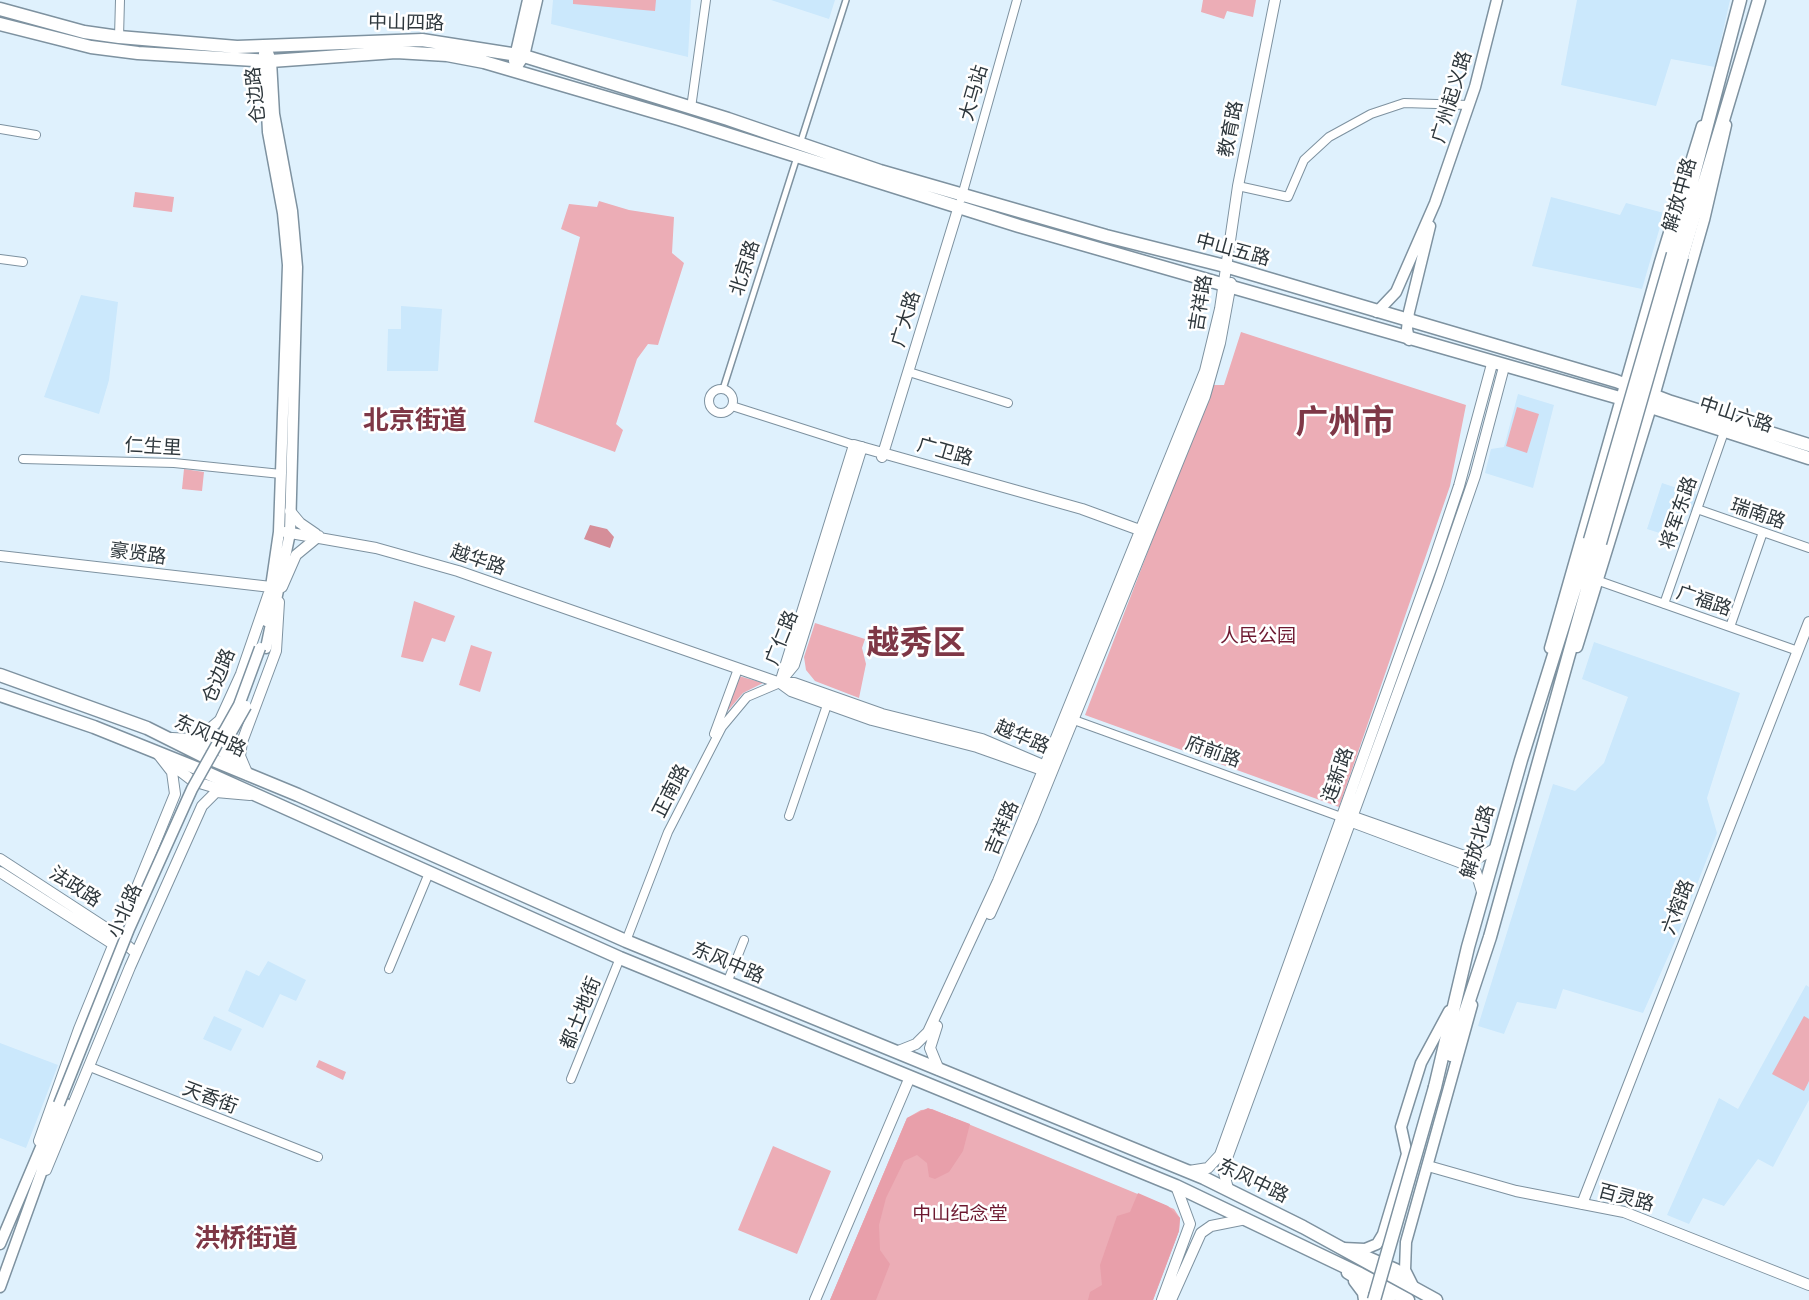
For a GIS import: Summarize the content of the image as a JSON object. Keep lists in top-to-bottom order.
{
  "streets": {
    "main road": [
      "中山四路",
      "仓边路",
      "广州起义路",
      "解放中路",
      "中山五路",
      "中山六路",
      "东风中路",
      "解放北路",
      "小北路"
    ],
    "street": [
      "大马站",
      "教育路",
      "北京路",
      "吉祥路",
      "广大路",
      "仁生里",
      "广卫路",
      "将军东路",
      "瑞南路",
      "豪贤路",
      "越华路",
      "广福路",
      "广仁路",
      "府前路",
      "连新路",
      "正南路",
      "法政路",
      "六榕路",
      "都土地街",
      "天香街",
      "百灵路"
    ]
  },
  "crossings": [
    ["中山四路", "仓边路"],
    ["中山四路", "中山五路"],
    ["中山四路", "北京路"],
    ["大马站", "中山五路"],
    ["大马站", "广大路"],
    ["仓边路", "仁生里"],
    ["仓边路", "豪贤路"],
    ["仓边路", "越华路"],
    ["仓边路", "东风中路"],
    ["仓边路", "小北路"],
    ["广州起义路", "中山五路"],
    ["教育路", "中山五路"],
    ["教育路", "吉祥路"],
    ["解放中路", "中山五路"],
    ["解放中路", "中山六路"],
    ["解放中路", "解放北路"],
    ["中山五路", "北京路"],
    ["中山五路", "吉祥路"],
    ["中山五路", "广大路"],
    ["中山五路", "中山六路"],
    ["中山五路", "连新路"],
    ["中山五路", "解放北路"],
    ["北京路", "广卫路"],
    ["吉祥路", "广卫路"],
    ["吉祥路", "越华路"],
    ["吉祥路", "东风中路"],
    ["吉祥路", "府前路"],
    ["广大路", "广卫路"],
    ["中山六路", "将军东路"],
    ["中山六路", "解放北路"],
    ["广卫路", "广仁路"],
    ["将军东路", "瑞南路"],
    ["将军东路", "广福路"],
    ["越华路", "广仁路"],
    ["越华路", "正南路"],
    ["广福路", "六榕路"],
    ["广仁路", "正南路"],
    ["东风中路", "连新路"],
    ["东风中路", "正南路"],
    ["东风中路", "小北路"],
    ["东风中路", "都土地街"],
    ["府前路", "连新路"],
    ["府前路", "解放北路"],
    ["法政路", "小北路"],
    ["六榕路", "百灵路"],
    ["小北路", "天香街"]
  ],
  "districts": [
    "北京街道",
    "广州市",
    "越秀区",
    "洪桥街道"
  ],
  "parks": ["人民公园", "中山纪念堂"]
}
